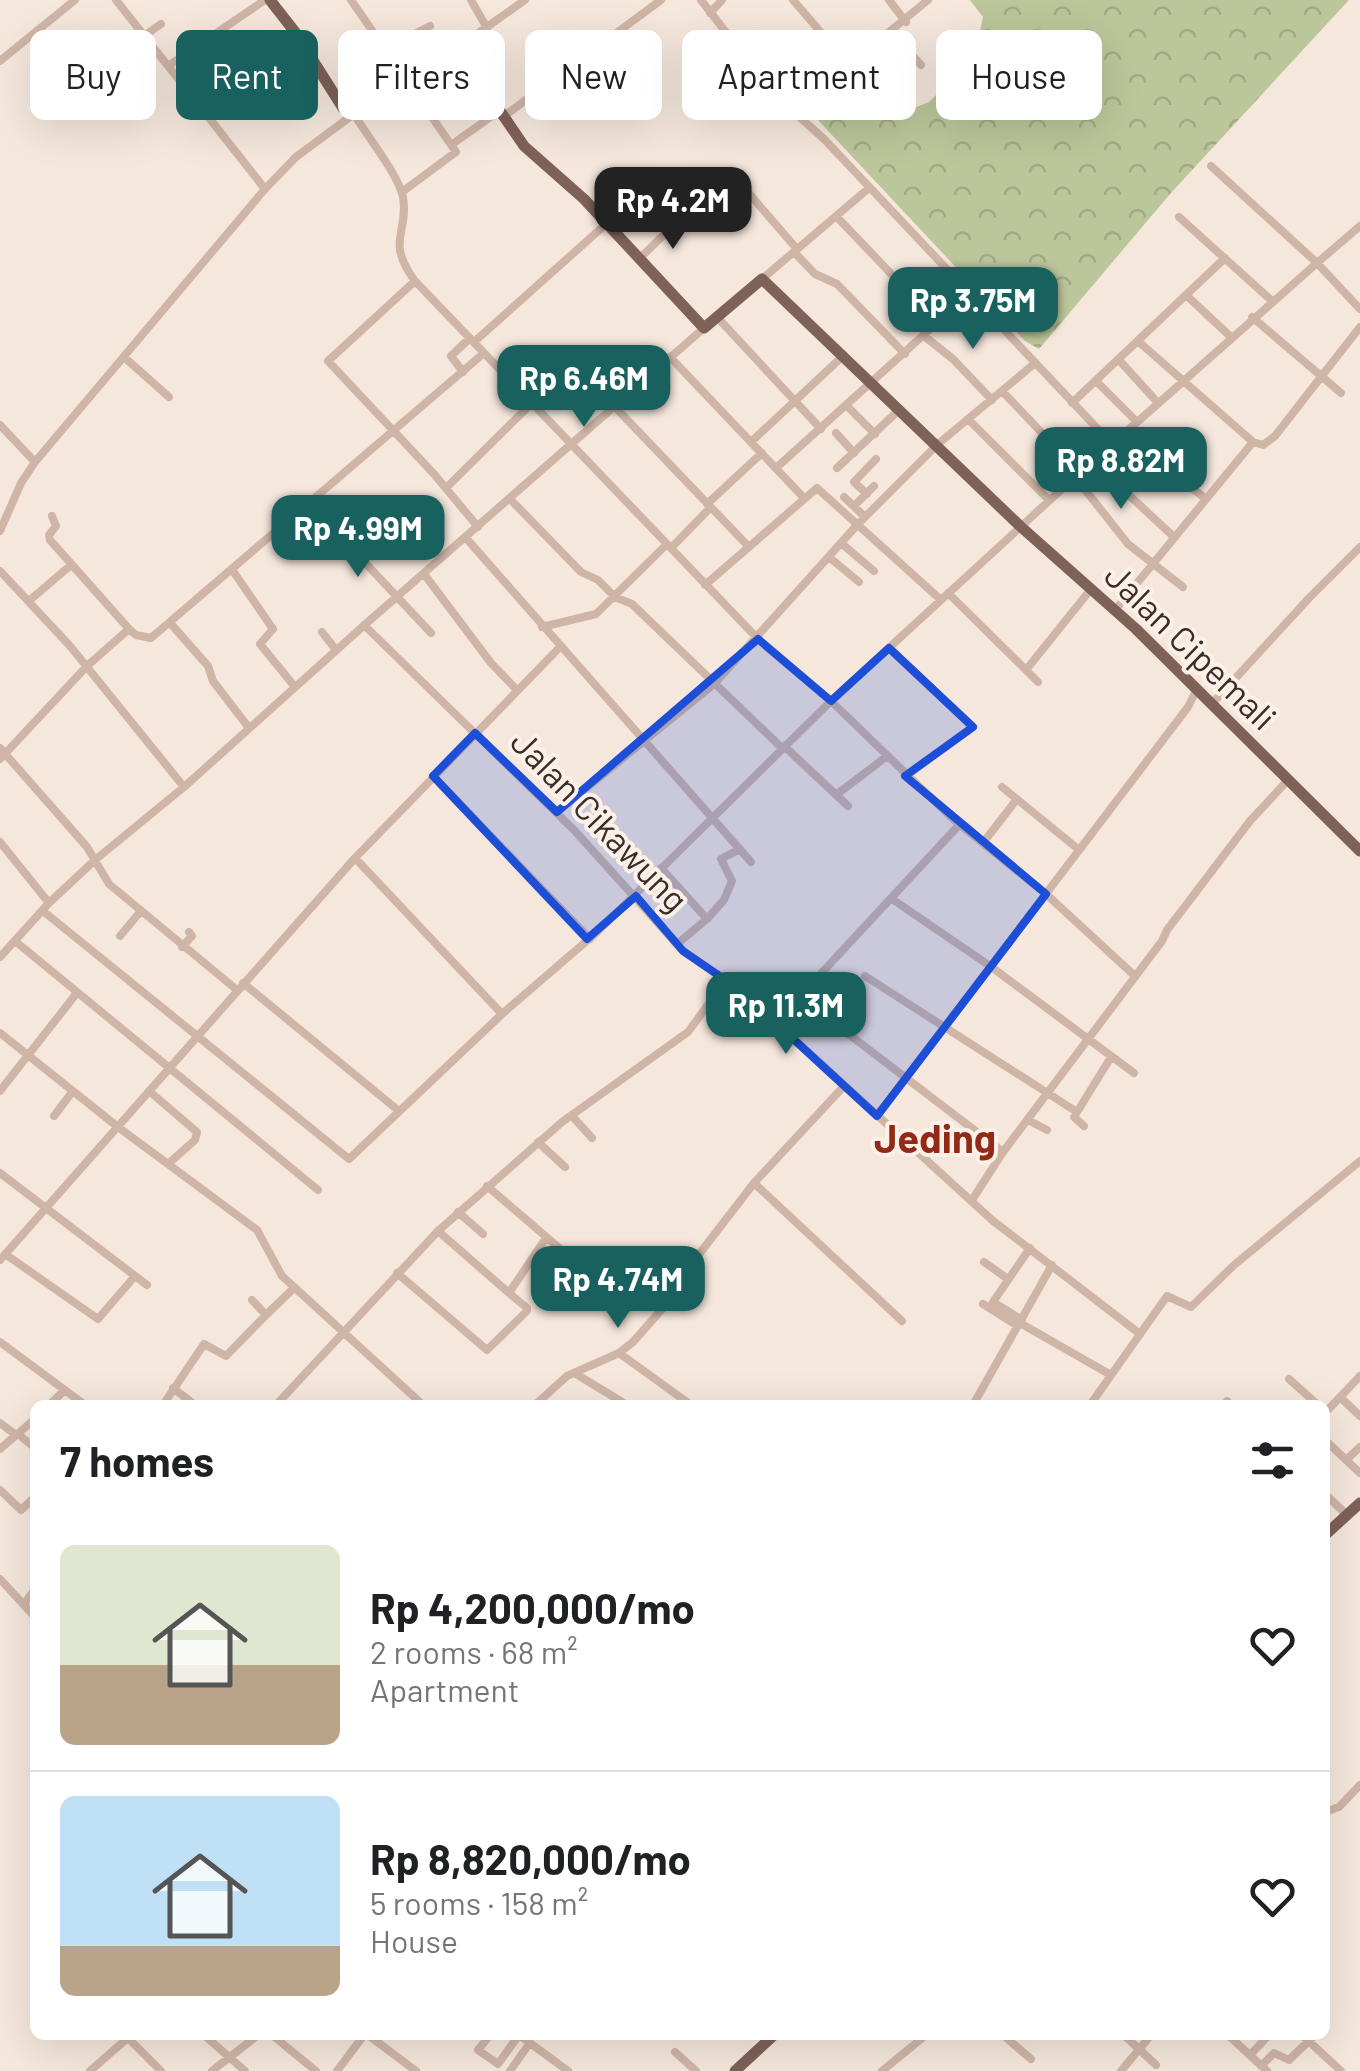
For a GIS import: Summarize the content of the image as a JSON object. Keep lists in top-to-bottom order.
{
  "streets": {
    "main road": ["Jalan Cipemali"],
    "street": ["Jalan Cikawung"]
  },
  "districts": ["Jeding"],
  "page": {
    "chip": [
      "Buy",
      "Rent",
      "Filters",
      "New",
      "Apartment",
      "House"
    ],
    "price": [
      "Rp 4.2M",
      "Rp 3.75M",
      "Rp 6.46M",
      "Rp 8.82M",
      "Rp 4.99M",
      "Rp 11.3M",
      "Rp 4.74M"
    ],
    "heading": "7 homes",
    "list": [
      {
        "name": "Rp 4,200,000/mo",
        "note": "2 rooms · 68 m² · Apartment"
      },
      {
        "name": "Rp 8,820,000/mo",
        "note": "5 rooms · 158 m² · House"
      }
    ]
  }
}
